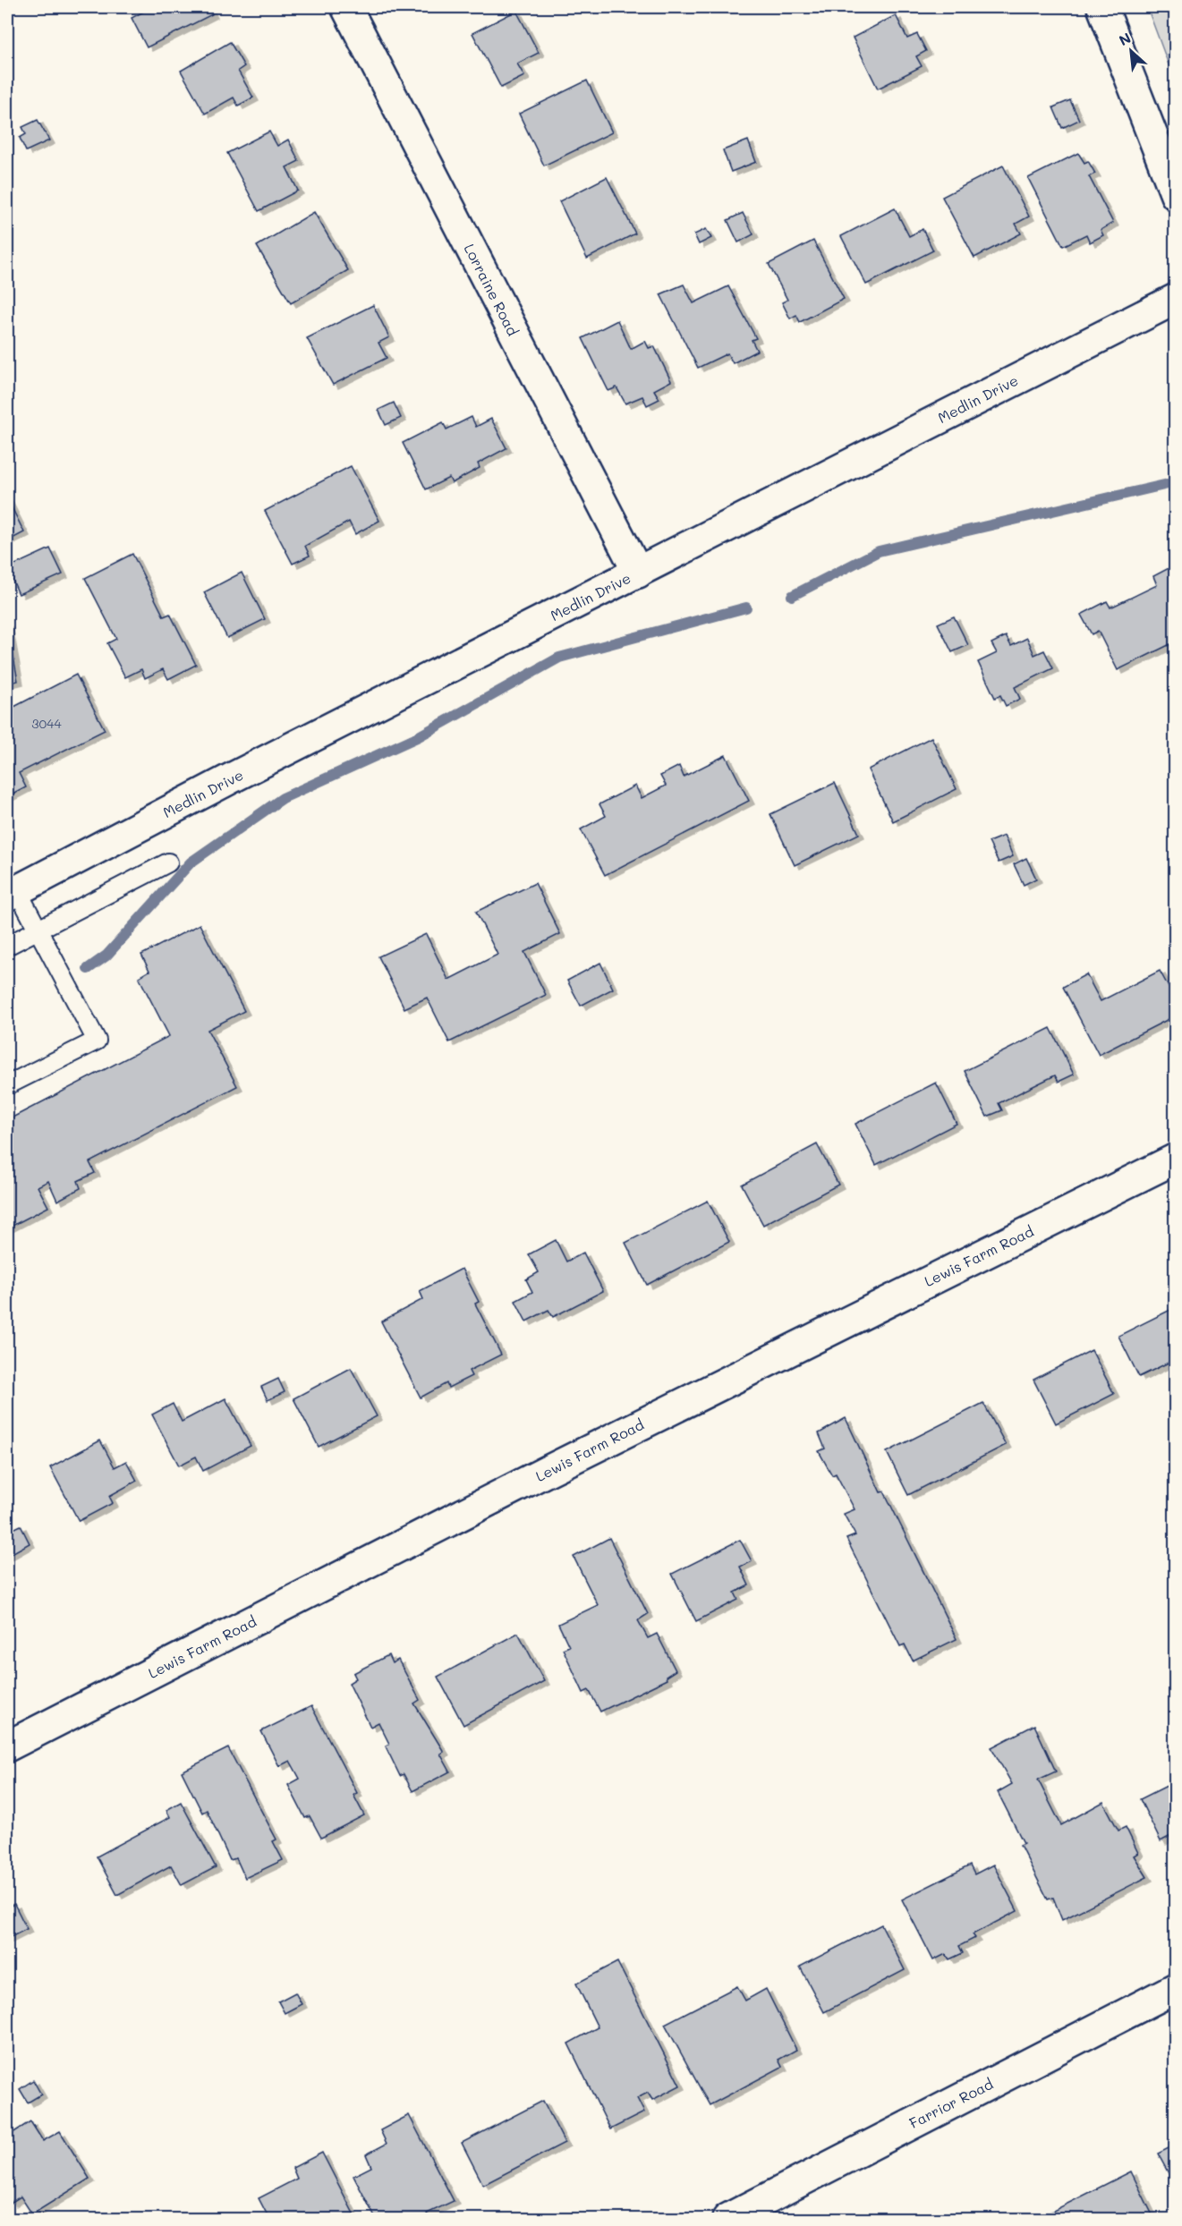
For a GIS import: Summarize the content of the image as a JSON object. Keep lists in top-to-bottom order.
{
  "streets": {
    "street": [
      "Lorraine Road",
      "Medlin Drive",
      "Lewis Farm Road",
      "Farrior Road"
    ]
  },
  "crossings": [
    ["Lorraine Road", "Medlin Drive"]
  ],
  "house_numbers": ["3044"],
  "north": "top left"
}
